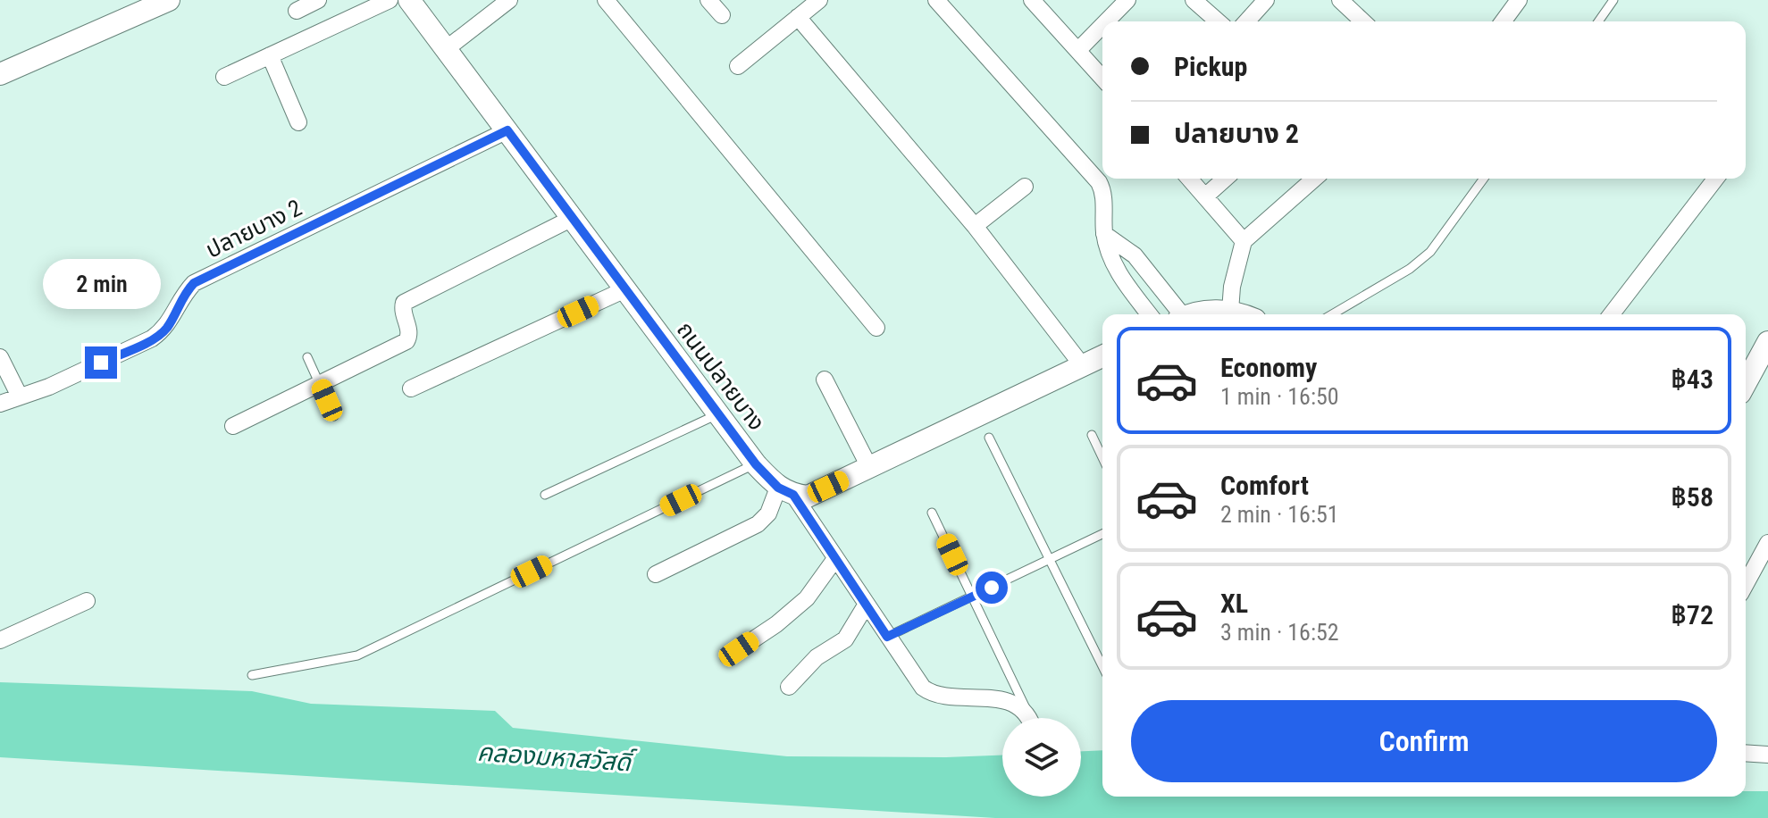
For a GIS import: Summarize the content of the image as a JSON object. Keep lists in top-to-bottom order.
{
  "streets": {
    "street": ["ปลายบาง 2", "ถนนปลายบาง"]
  },
  "crossings": [
    ["ปลายบาง 2", "ถนนปลายบาง"]
  ],
  "water": ["คลองมหาสวัสดิ์"],
  "page": {
    "banner": ["Pickup", "ปลายบาง 2"],
    "bubble": "2 min",
    "list": [
      {
        "name": "Economy",
        "note": "1 min · 16:50",
        "value": "฿43"
      },
      {
        "name": "Comfort",
        "note": "2 min · 16:51",
        "value": "฿58"
      },
      {
        "name": "XL",
        "note": "3 min · 16:52",
        "value": "฿72"
      }
    ],
    "buttons": "Confirm"
  }
}
